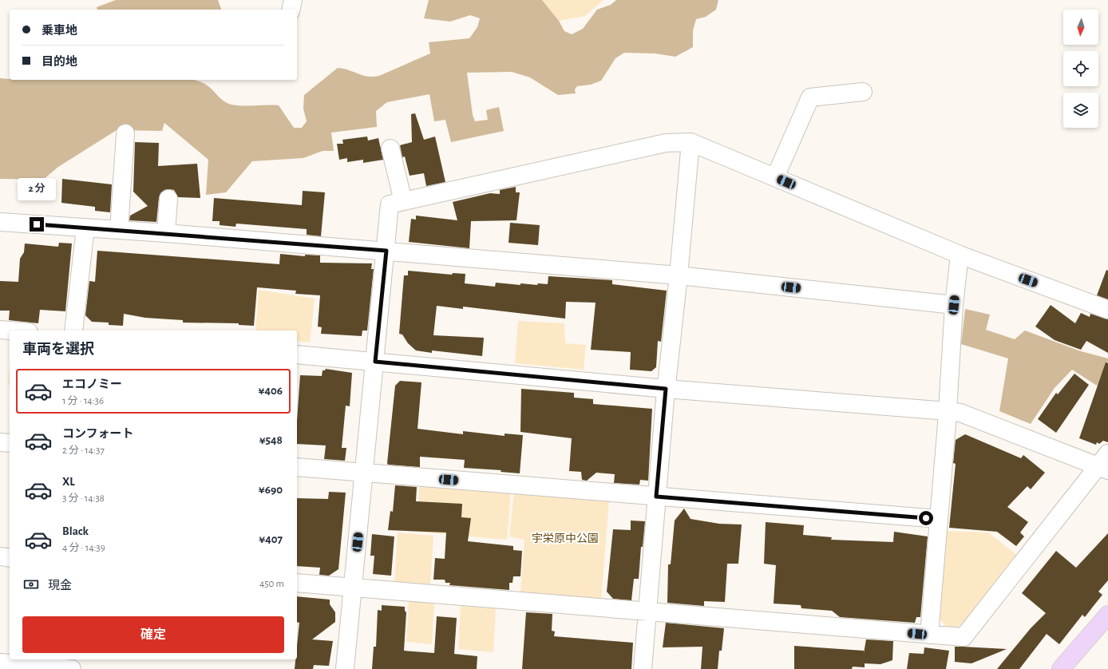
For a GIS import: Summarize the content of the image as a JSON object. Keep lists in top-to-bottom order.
{
  "parks": ["宇栄原中公園"],
  "north": "bottom",
  "page": {
    "banner": ["乗車地", "目的地"],
    "bubble": "2 分",
    "heading": "車両を選択",
    "list": [
      {
        "name": "エコノミー",
        "note": "1 分 · 14:36",
        "value": "¥406"
      },
      {
        "name": "コンフォート",
        "note": "2 分 · 14:37",
        "value": "¥548"
      },
      {
        "name": "XL",
        "note": "3 分 · 14:38",
        "value": "¥690"
      },
      {
        "name": "Black",
        "note": "4 分 · 14:39",
        "value": "¥407"
      }
    ],
    "pay": ["現金", "450 m"],
    "buttons": "確定"
  }
}
